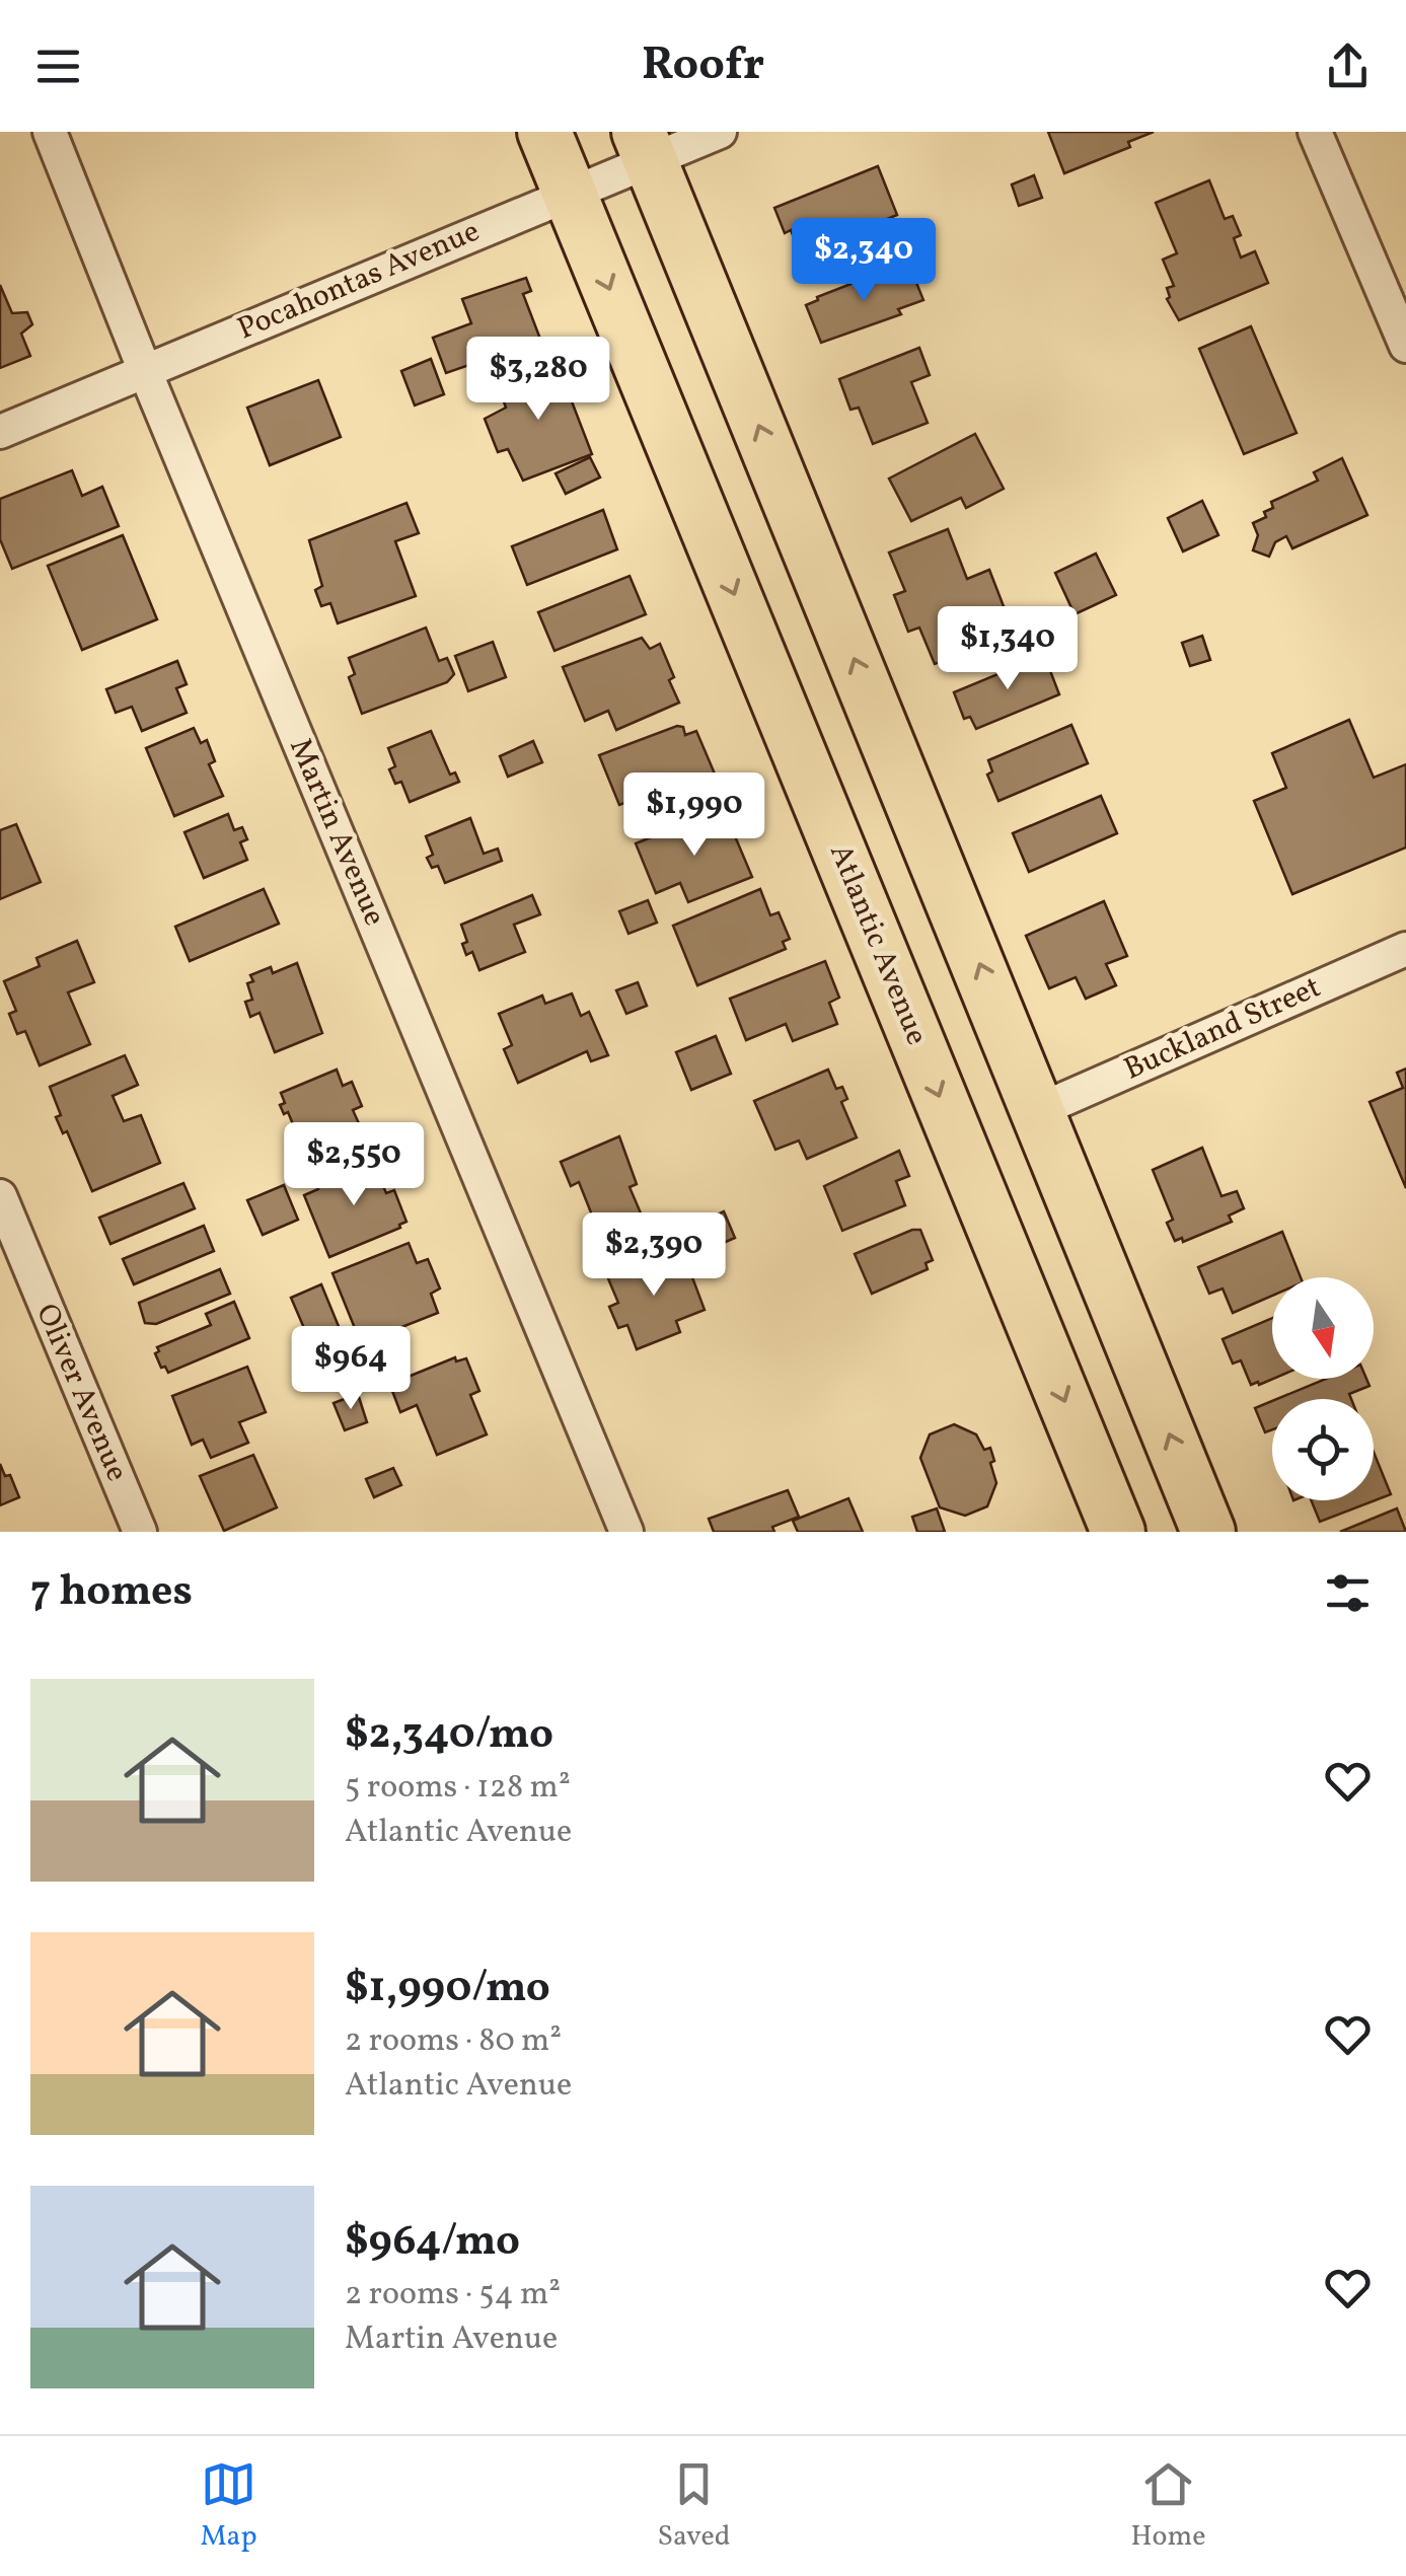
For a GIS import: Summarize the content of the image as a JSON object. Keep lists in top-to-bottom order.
{
  "streets": {
    "main road": ["Atlantic Avenue"],
    "street": [
      "Pocahontas Avenue",
      "Martin Avenue",
      "Buckland Street",
      "Oliver Avenue"
    ]
  },
  "crossings": [
    ["Pocahontas Avenue", "Martin Avenue"],
    ["Pocahontas Avenue", "Atlantic Avenue"]
  ],
  "north": "bottom",
  "page": {
    "header": "Roofr",
    "price": [
      "$2,340",
      "$3,280",
      "$1,340",
      "$1,990",
      "$2,550",
      "$2,390",
      "$964"
    ],
    "heading": "7 homes",
    "list": [
      {
        "name": "$2,340/mo",
        "note": "5 rooms · 128 m² · Atlantic Avenue"
      },
      {
        "name": "$1,990/mo",
        "note": "2 rooms · 80 m² · Atlantic Avenue"
      },
      {
        "name": "$964/mo",
        "note": "2 rooms · 54 m² · Martin Avenue"
      }
    ],
    "tabs": ["Map", "Saved", "Home"]
  }
}
